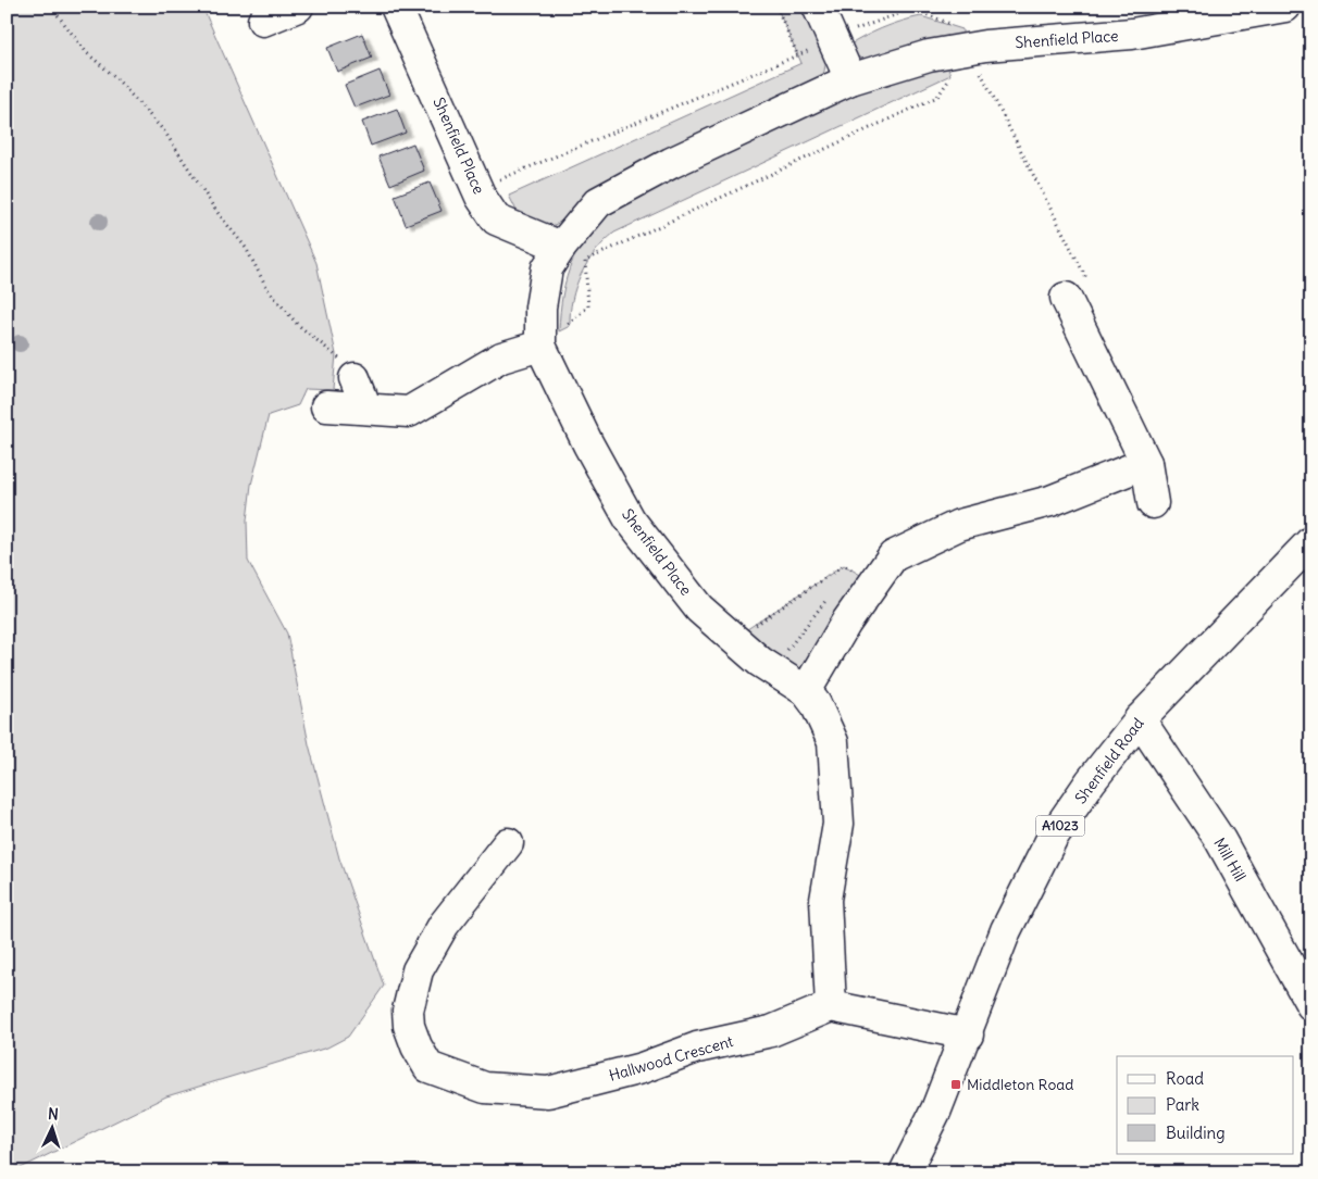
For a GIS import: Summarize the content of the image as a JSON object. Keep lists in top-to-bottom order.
{
  "streets": {
    "street": [
      "Shenfield Place",
      "Shenfield Road",
      "A1023",
      "Mill Hill",
      "Hallwood Crescent"
    ]
  },
  "crossings": [
    ["Shenfield Place", "Hallwood Crescent"],
    ["Shenfield Road", "Mill Hill"]
  ],
  "places": {
    "transit": ["Middleton Road"]
  },
  "legend": ["Road", "Park", "Building"],
  "north": "top"
}
